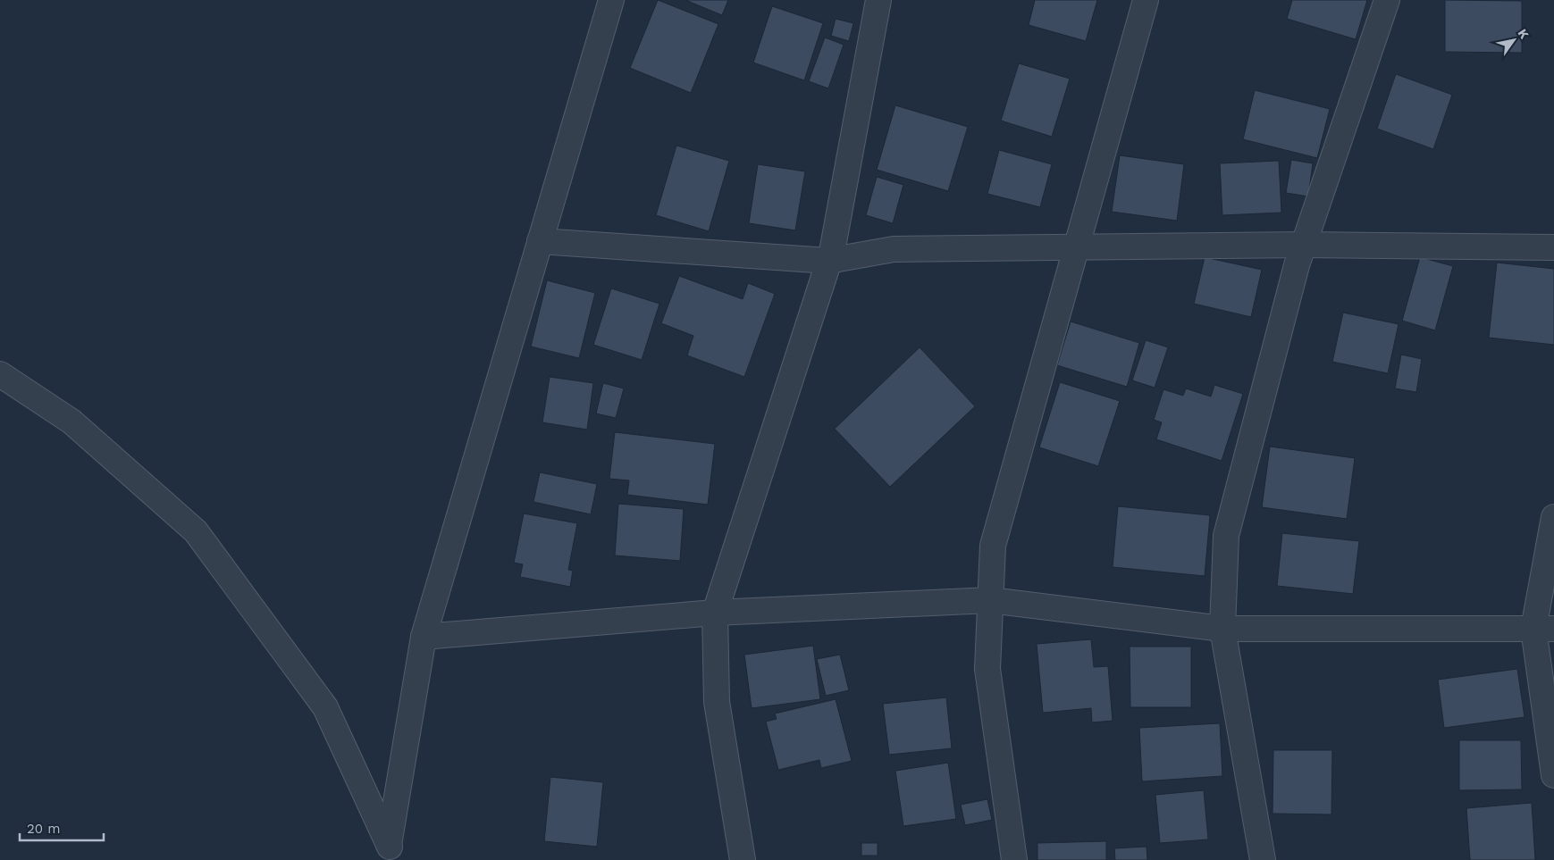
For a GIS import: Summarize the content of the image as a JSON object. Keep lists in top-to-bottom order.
{
  "scale_bar": "20 m",
  "north": "top right"
}
